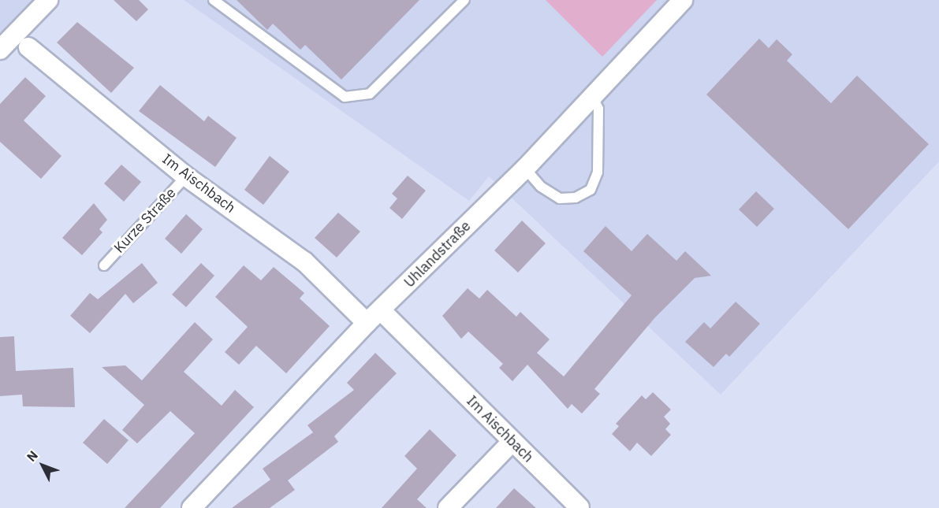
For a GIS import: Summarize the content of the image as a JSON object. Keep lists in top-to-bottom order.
{
  "streets": {
    "street": ["Im Aischbach", "Uhlandstraße"],
    "lane": ["Kurze Straße"]
  },
  "crossings": [
    ["Im Aischbach", "Kurze Straße"],
    ["Im Aischbach", "Uhlandstraße"]
  ],
  "north": "top left"
}
